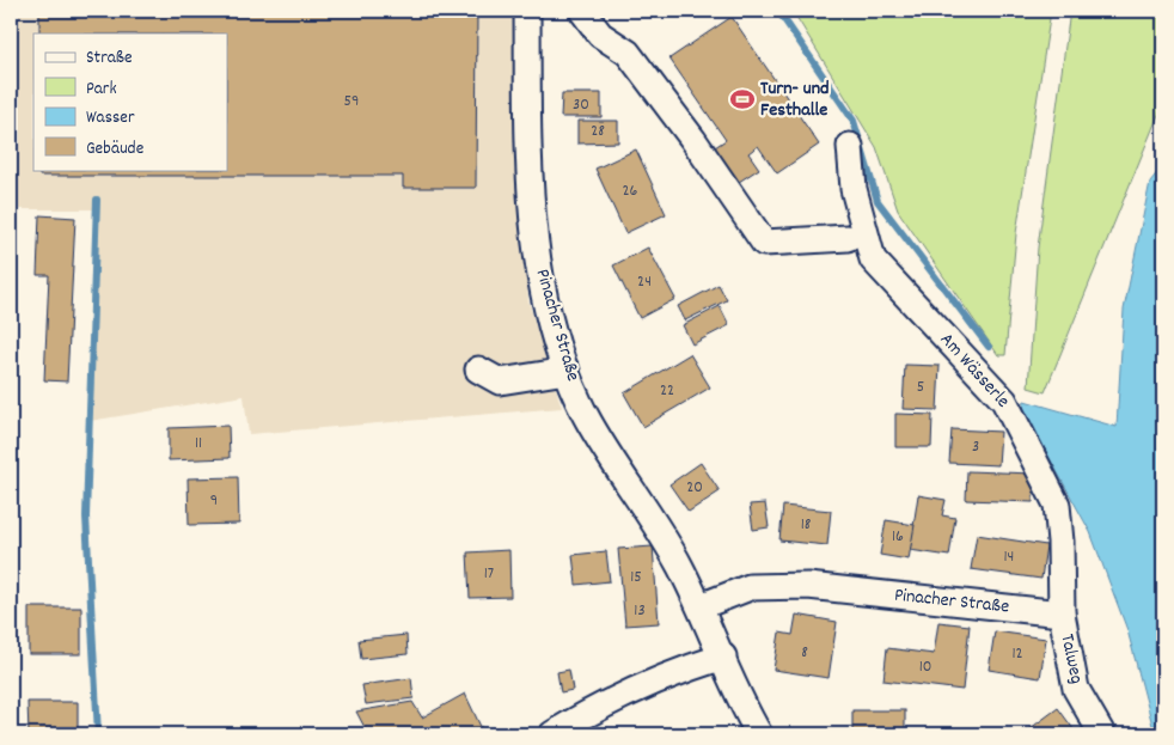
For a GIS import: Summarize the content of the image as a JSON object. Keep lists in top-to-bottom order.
{
  "streets": {
    "street": ["Pinacher Straße", "Am Wässerle", "Talweg"]
  },
  "crossings": [
    ["Pinacher Straße", "Am Wässerle"],
    ["Pinacher Straße", "Talweg"],
    ["Am Wässerle", "Talweg"]
  ],
  "places": {
    "sports": ["Turn- und Festhalle"]
  },
  "house_numbers": [
    "59",
    "30",
    "28",
    "26",
    "24",
    "5",
    "22",
    "11",
    "3",
    "20",
    "9",
    "18",
    "16",
    "14",
    "17",
    "15",
    "13",
    "8",
    "12",
    "10"
  ],
  "legend": [
    "Straße",
    "Park",
    "Wasser",
    "Gebäude"
  ]
}
